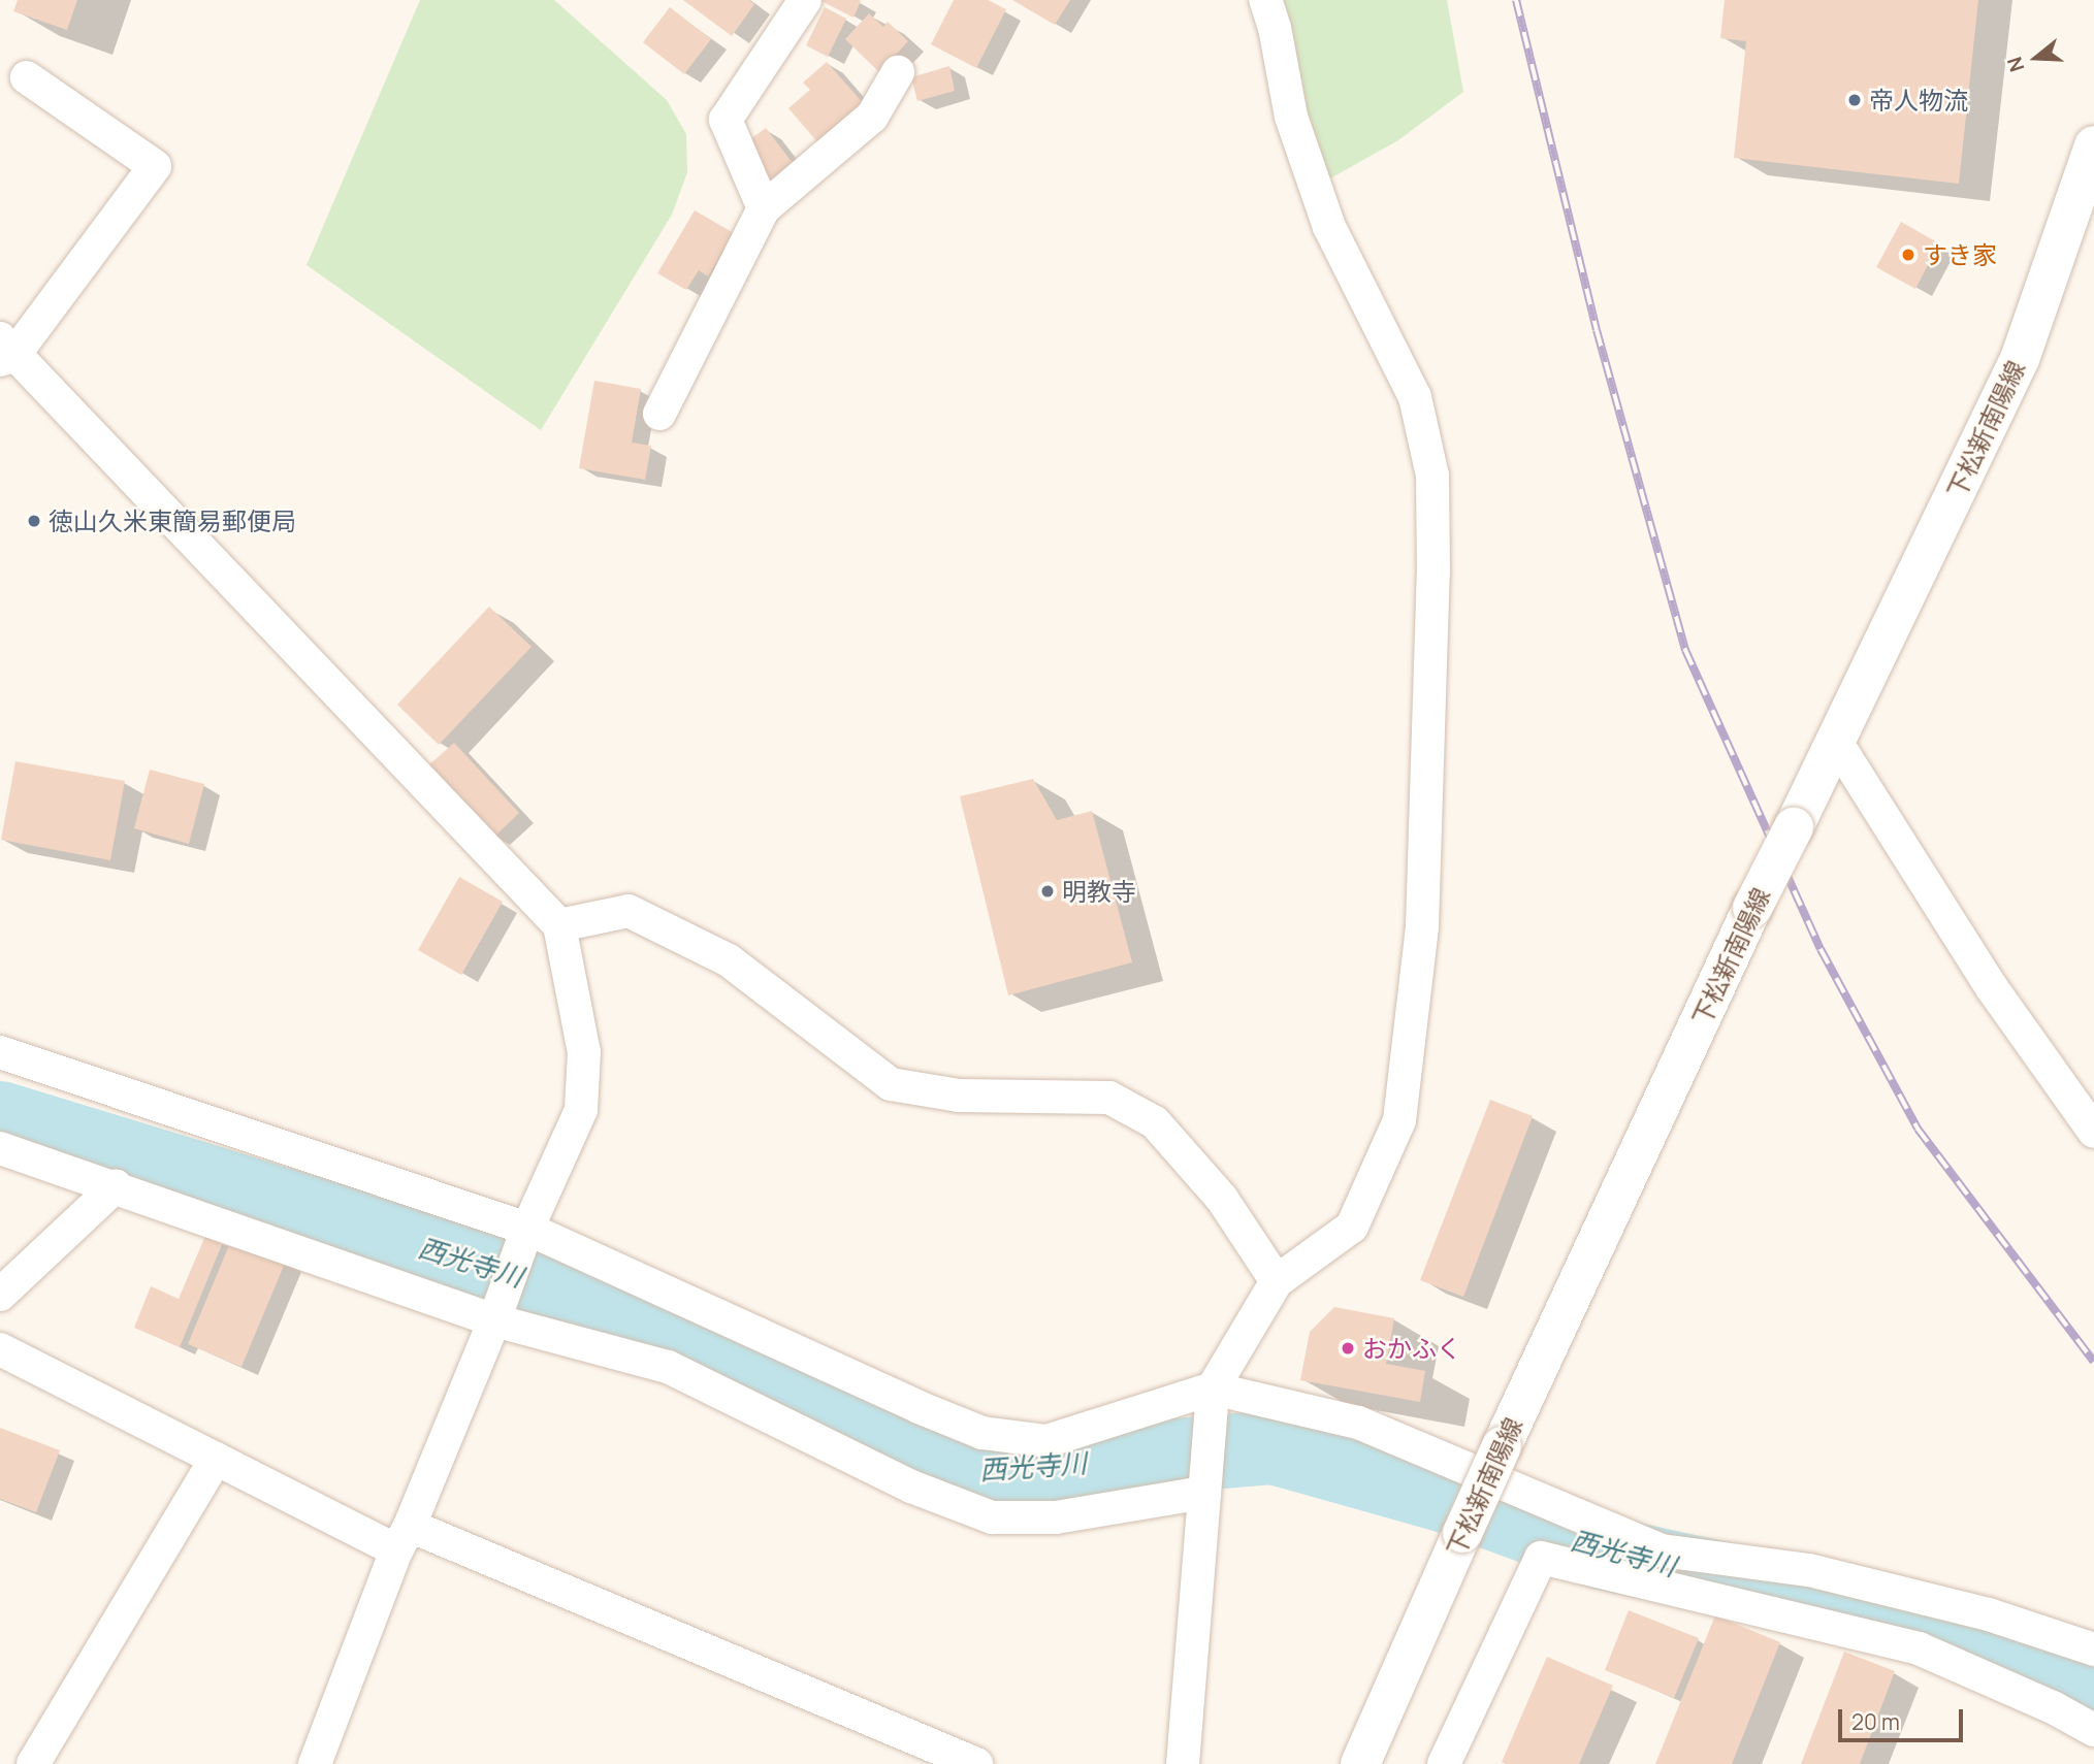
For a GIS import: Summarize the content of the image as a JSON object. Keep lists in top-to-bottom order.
{
  "streets": {
    "main road": ["下松新南陽線"]
  },
  "water": ["西光寺川"],
  "places": [
    "帝人物流",
    "すき家",
    "徳山久米東簡易郵便局",
    "明教寺",
    "おかふく"
  ],
  "scale_bar": "20 m",
  "north": "left"
}
